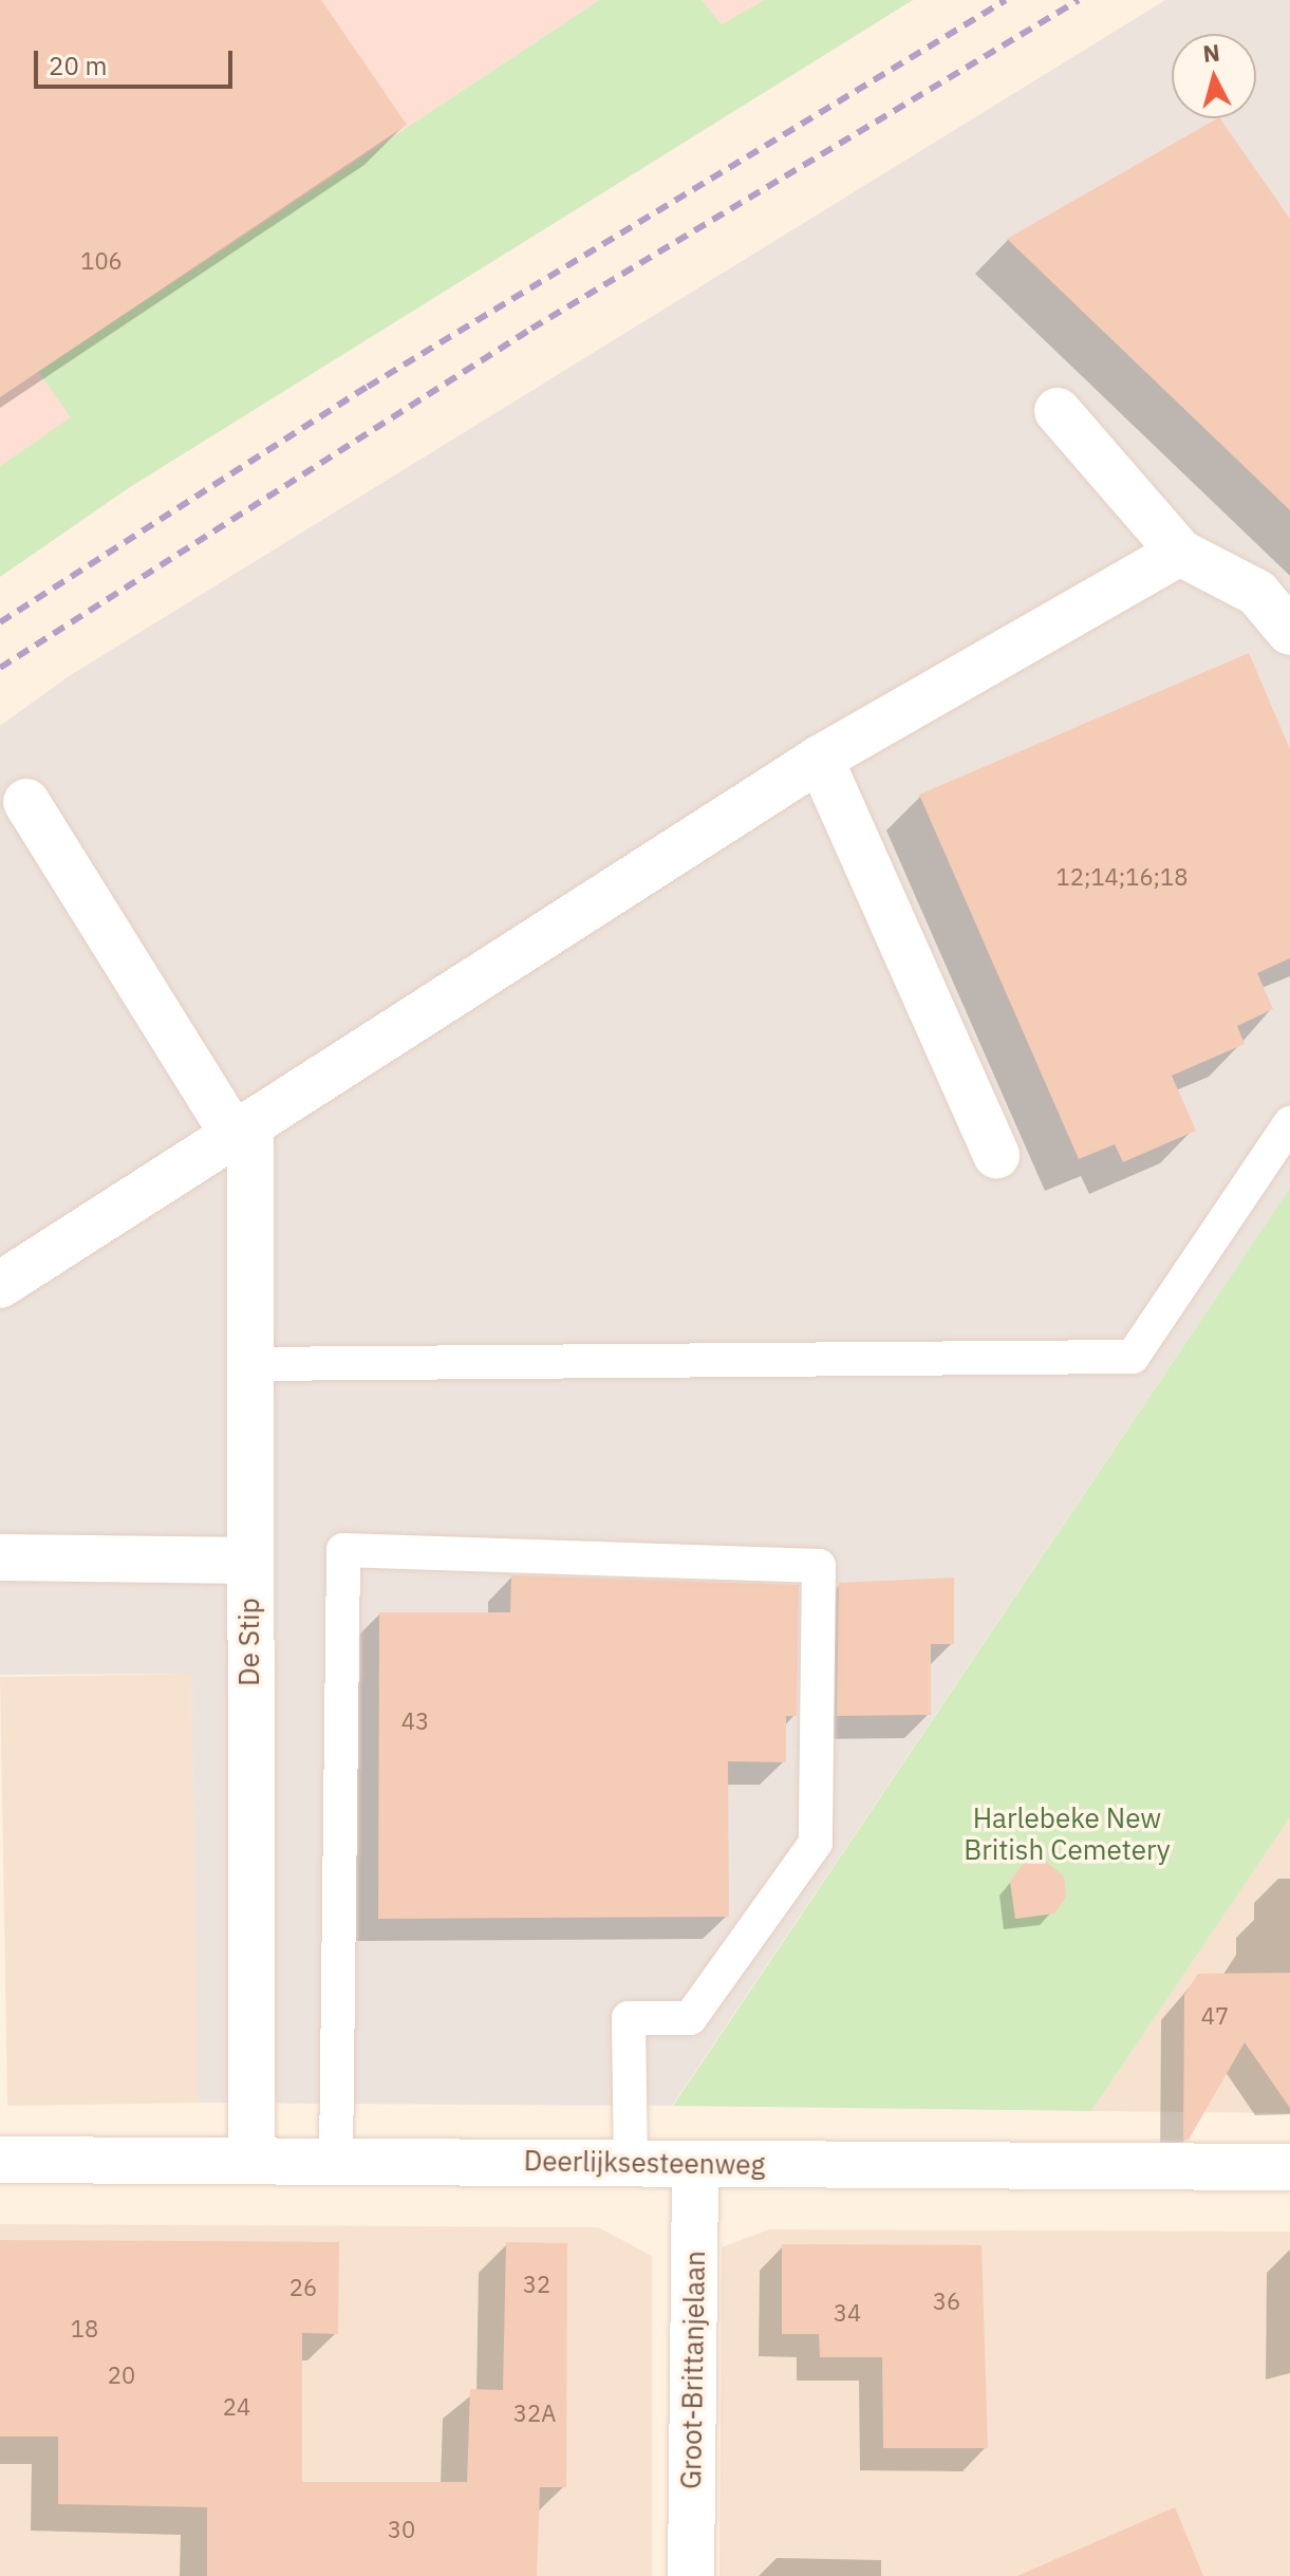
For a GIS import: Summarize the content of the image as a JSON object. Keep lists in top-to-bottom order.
{
  "streets": {
    "street": ["De Stip", "Deerlijksesteenweg", "Groot-Brittanjelaan"]
  },
  "crossings": [
    ["De Stip", "Deerlijksesteenweg"],
    ["Deerlijksesteenweg", "Groot-Brittanjelaan"]
  ],
  "parks": ["Harlebeke New British Cemetery"],
  "house_numbers": [
    "106",
    "12;14;16;18",
    "43",
    "47",
    "32",
    "26",
    "36",
    "34",
    "18",
    "20",
    "24",
    "32A",
    "30"
  ],
  "scale_bar": "20 m",
  "north": "top"
}
